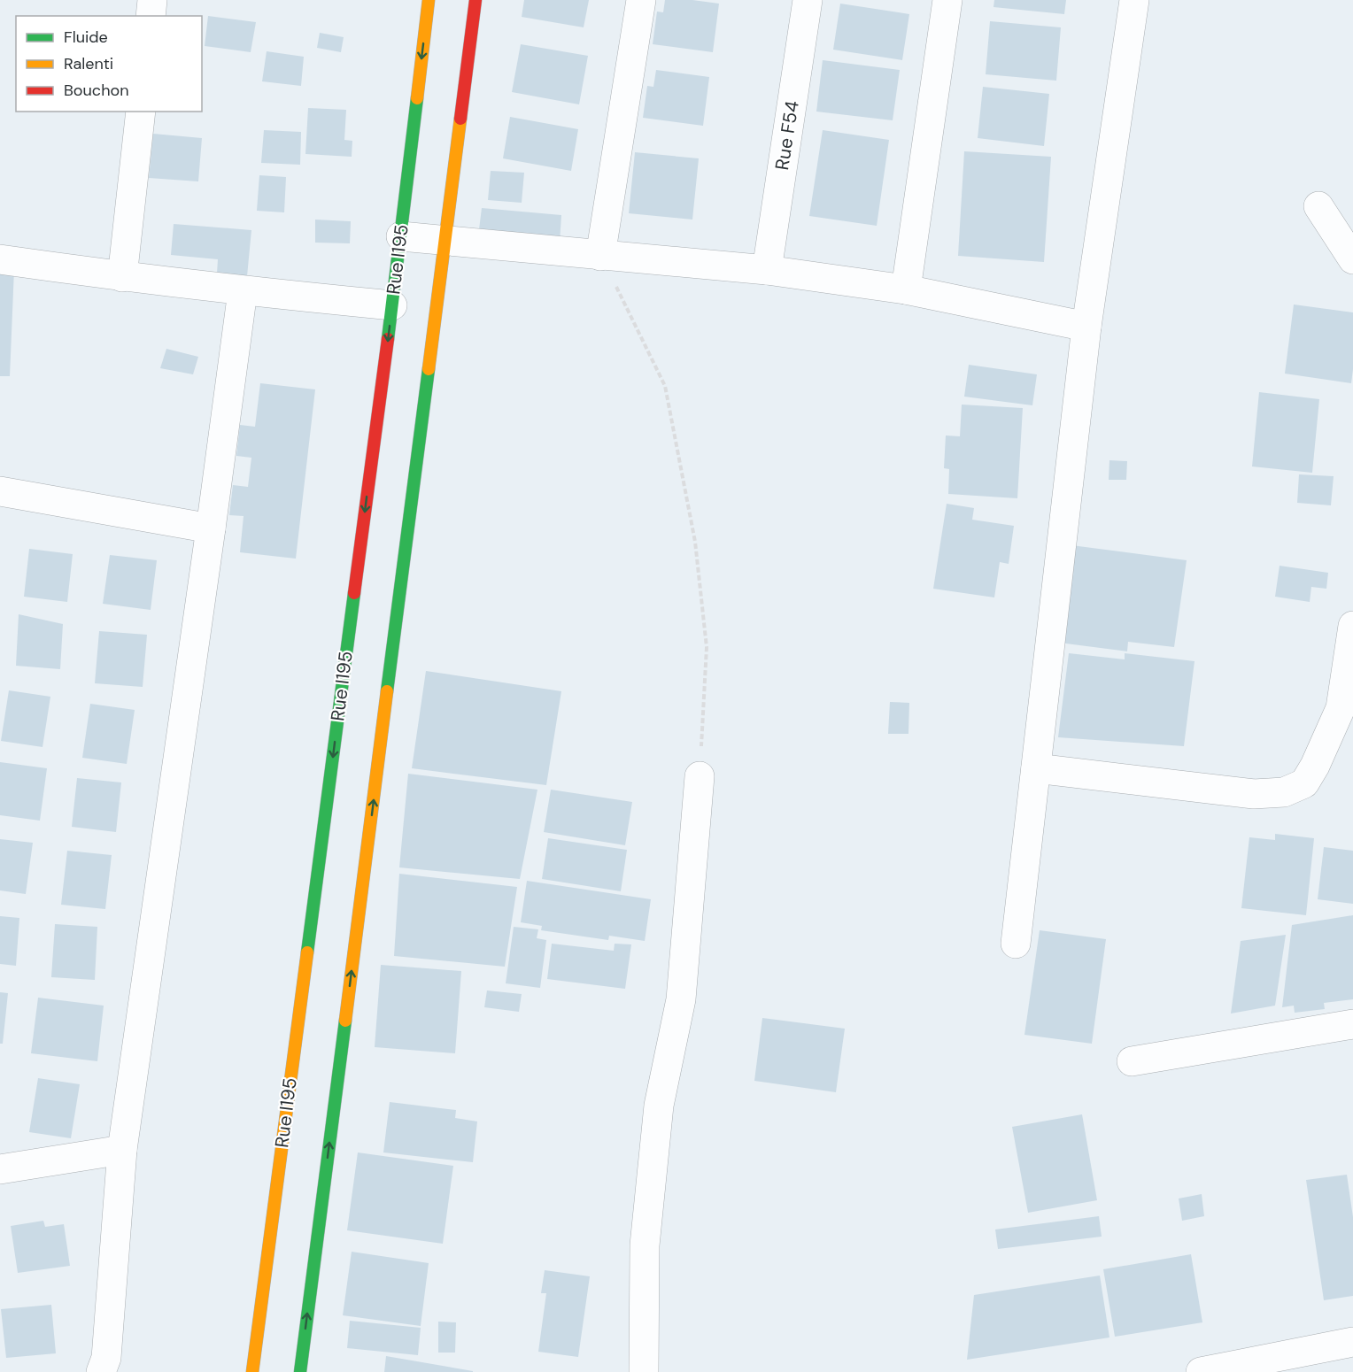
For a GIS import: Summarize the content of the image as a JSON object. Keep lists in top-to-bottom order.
{
  "streets": {
    "main road": ["Rue I195"],
    "street": ["Rue F54"]
  },
  "legend": ["Fluide", "Ralenti", "Bouchon"]
}
